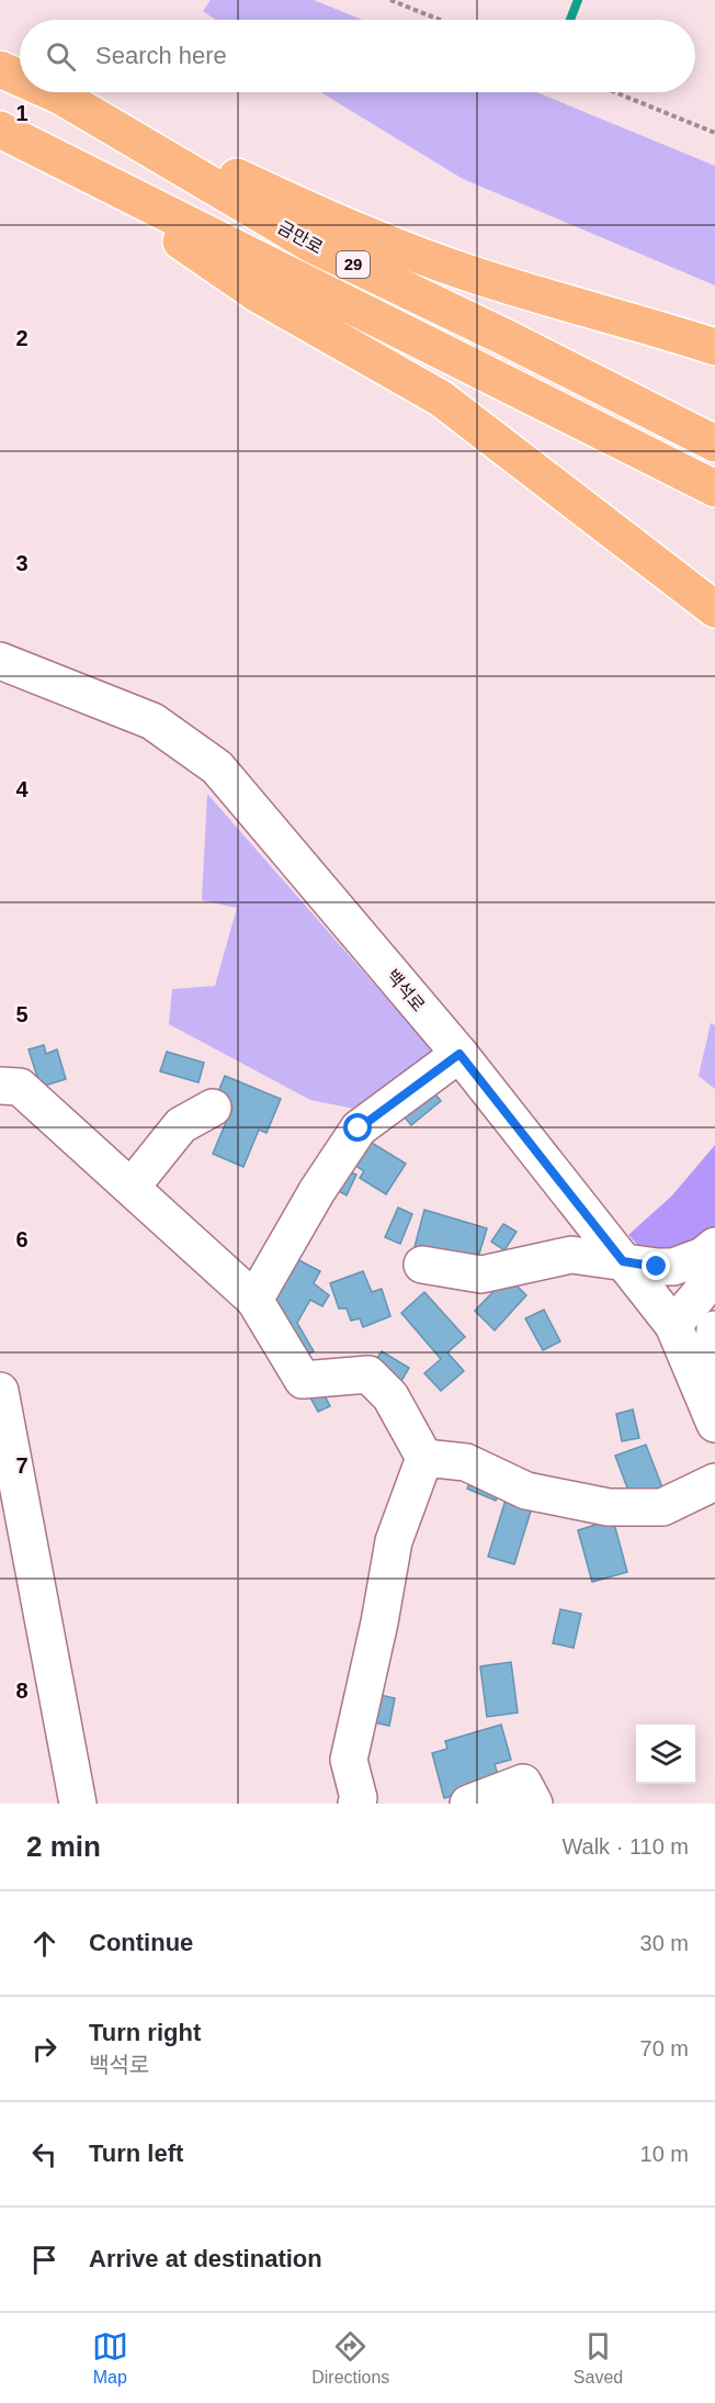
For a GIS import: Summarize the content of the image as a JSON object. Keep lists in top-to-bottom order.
{
  "streets": {
    "highway": ["금만로", "29"],
    "street": ["백석로"]
  },
  "page": {
    "search": "Search here",
    "heading": ["2 min", "Walk · 110 m"],
    "list": [
      ["Continue", "30 m"],
      ["Turn right", "백석로", "70 m"],
      ["Turn left", "10 m"],
      "Arrive at destination"
    ],
    "nav": ["Map", "Directions", "Saved"]
  },
  "grid": {
    "rows": [
      "1",
      "2",
      "3",
      "4",
      "5",
      "6",
      "7",
      "8"
    ]
  }
}
